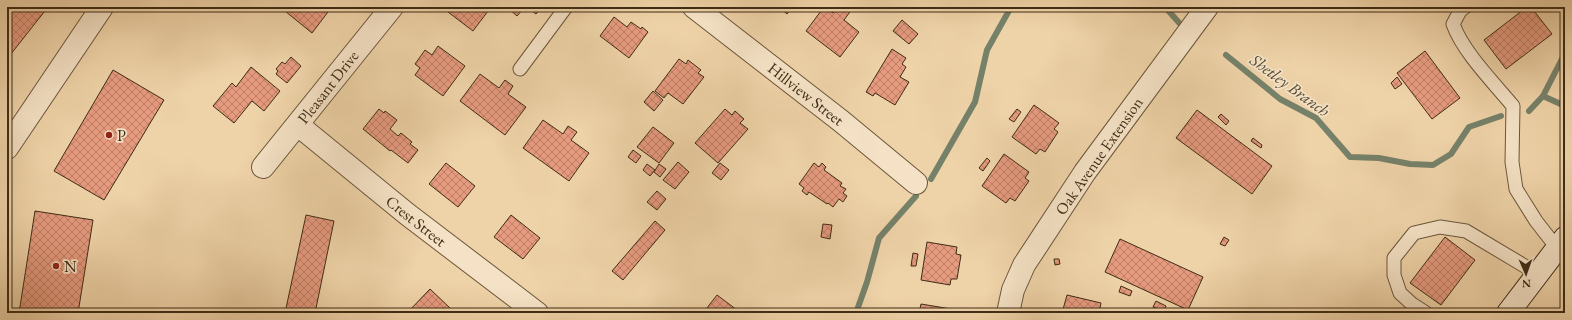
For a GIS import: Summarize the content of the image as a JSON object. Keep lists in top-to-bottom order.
{
  "streets": {
    "street": [
      "Pleasant Drive",
      "Hillview Street",
      "Oak Avenue Extension",
      "Crest Street"
    ]
  },
  "crossings": [
    ["Pleasant Drive", "Crest Street"]
  ],
  "water": ["Shetley Branch"],
  "places": ["P", "N"],
  "north": "bottom"
}
